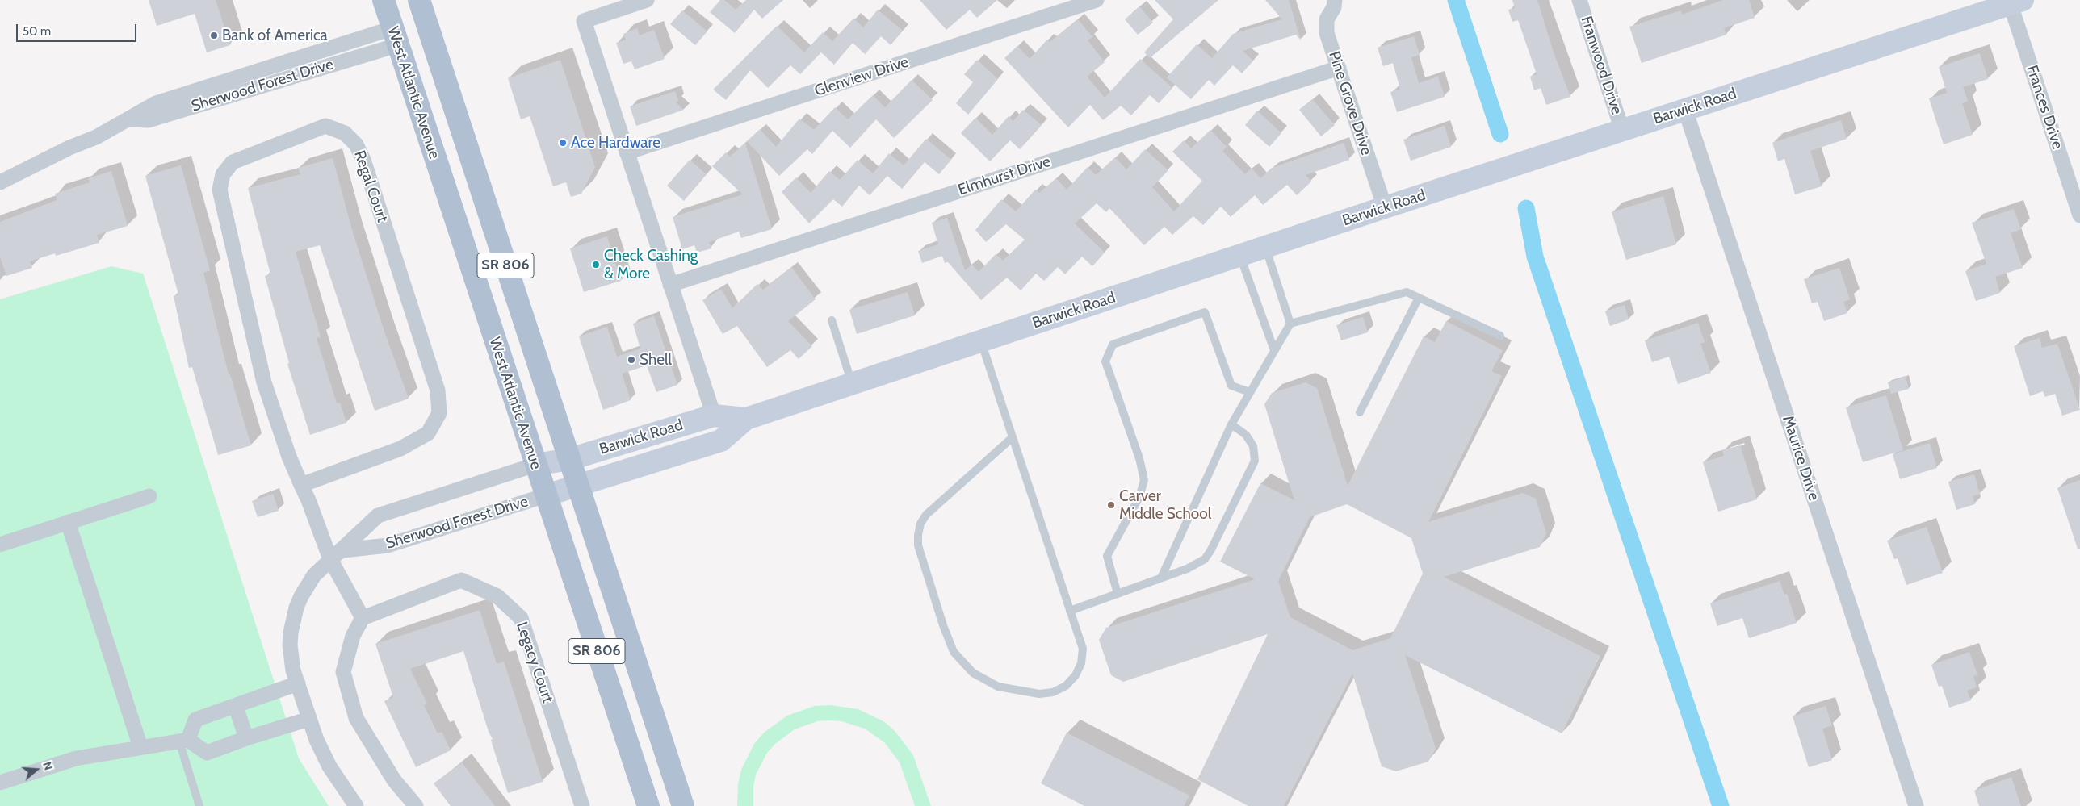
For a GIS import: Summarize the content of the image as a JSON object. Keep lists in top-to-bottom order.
{
  "streets": {
    "main road": ["West Atlantic Avenue", "SR 806"],
    "street": [
      "Franwood Drive",
      "Glenview Drive",
      "Sherwood Forest Drive",
      "Pine Grove Drive",
      "Barwick Road",
      "Frances Drive",
      "Elmhurst Drive",
      "Regal Court",
      "Maurice Drive",
      "Legacy Court"
    ]
  },
  "crossings": [
    ["Franwood Drive", "Barwick Road"],
    ["Sherwood Forest Drive", "West Atlantic Avenue"],
    ["Sherwood Forest Drive", "Barwick Road"],
    ["Sherwood Forest Drive", "Regal Court"],
    ["West Atlantic Avenue", "Barwick Road"],
    ["Pine Grove Drive", "Barwick Road"],
    ["Pine Grove Drive", "Elmhurst Drive"],
    ["Barwick Road", "Frances Drive"],
    ["Barwick Road", "SR 806"],
    ["Barwick Road", "Maurice Drive"]
  ],
  "places": [
    "Bank of America",
    "Ace Hardware",
    "Check Cashing & More",
    "Shell",
    "Carver Middle School"
  ],
  "scale_bar": "50 m",
  "north": "right"
}
